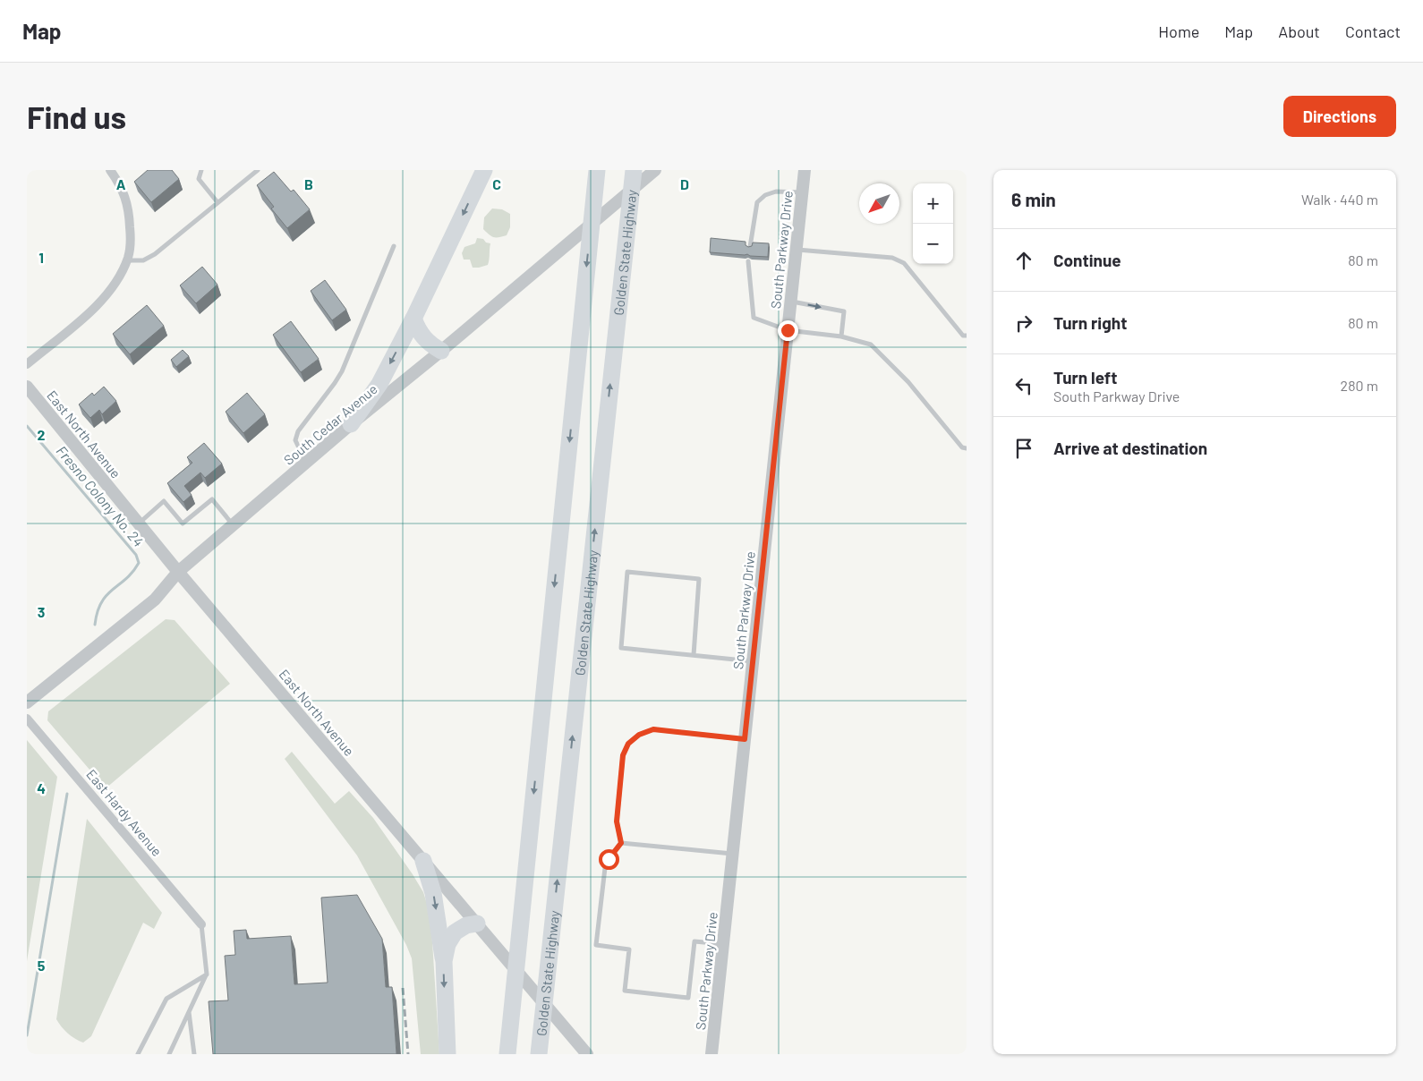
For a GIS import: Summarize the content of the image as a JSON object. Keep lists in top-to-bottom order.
{
  "streets": {
    "highway": ["Golden State Highway"],
    "street": [
      "South Parkway Drive",
      "South Cedar Avenue",
      "East North Avenue",
      "East Hardy Avenue"
    ]
  },
  "crossings": [
    ["South Cedar Avenue", "East North Avenue"]
  ],
  "water": ["Fresno Colony No. 24"],
  "north": "bottom left",
  "page": {
    "header": "Map",
    "nav": [
      "Home",
      "Map",
      "About",
      "Contact"
    ],
    "buttons": "Directions",
    "title": "Find us",
    "heading": ["6 min", "Walk · 440 m"],
    "map_buttons": ["+", "−"],
    "list": [
      ["Continue", "80 m"],
      ["Turn right", "80 m"],
      ["Turn left", "South Parkway Drive", "280 m"],
      "Arrive at destination"
    ]
  },
  "grid": {
    "columns": [
      "A",
      "B",
      "C",
      "D"
    ],
    "rows": [
      "1",
      "2",
      "3",
      "4",
      "5"
    ]
  }
}
